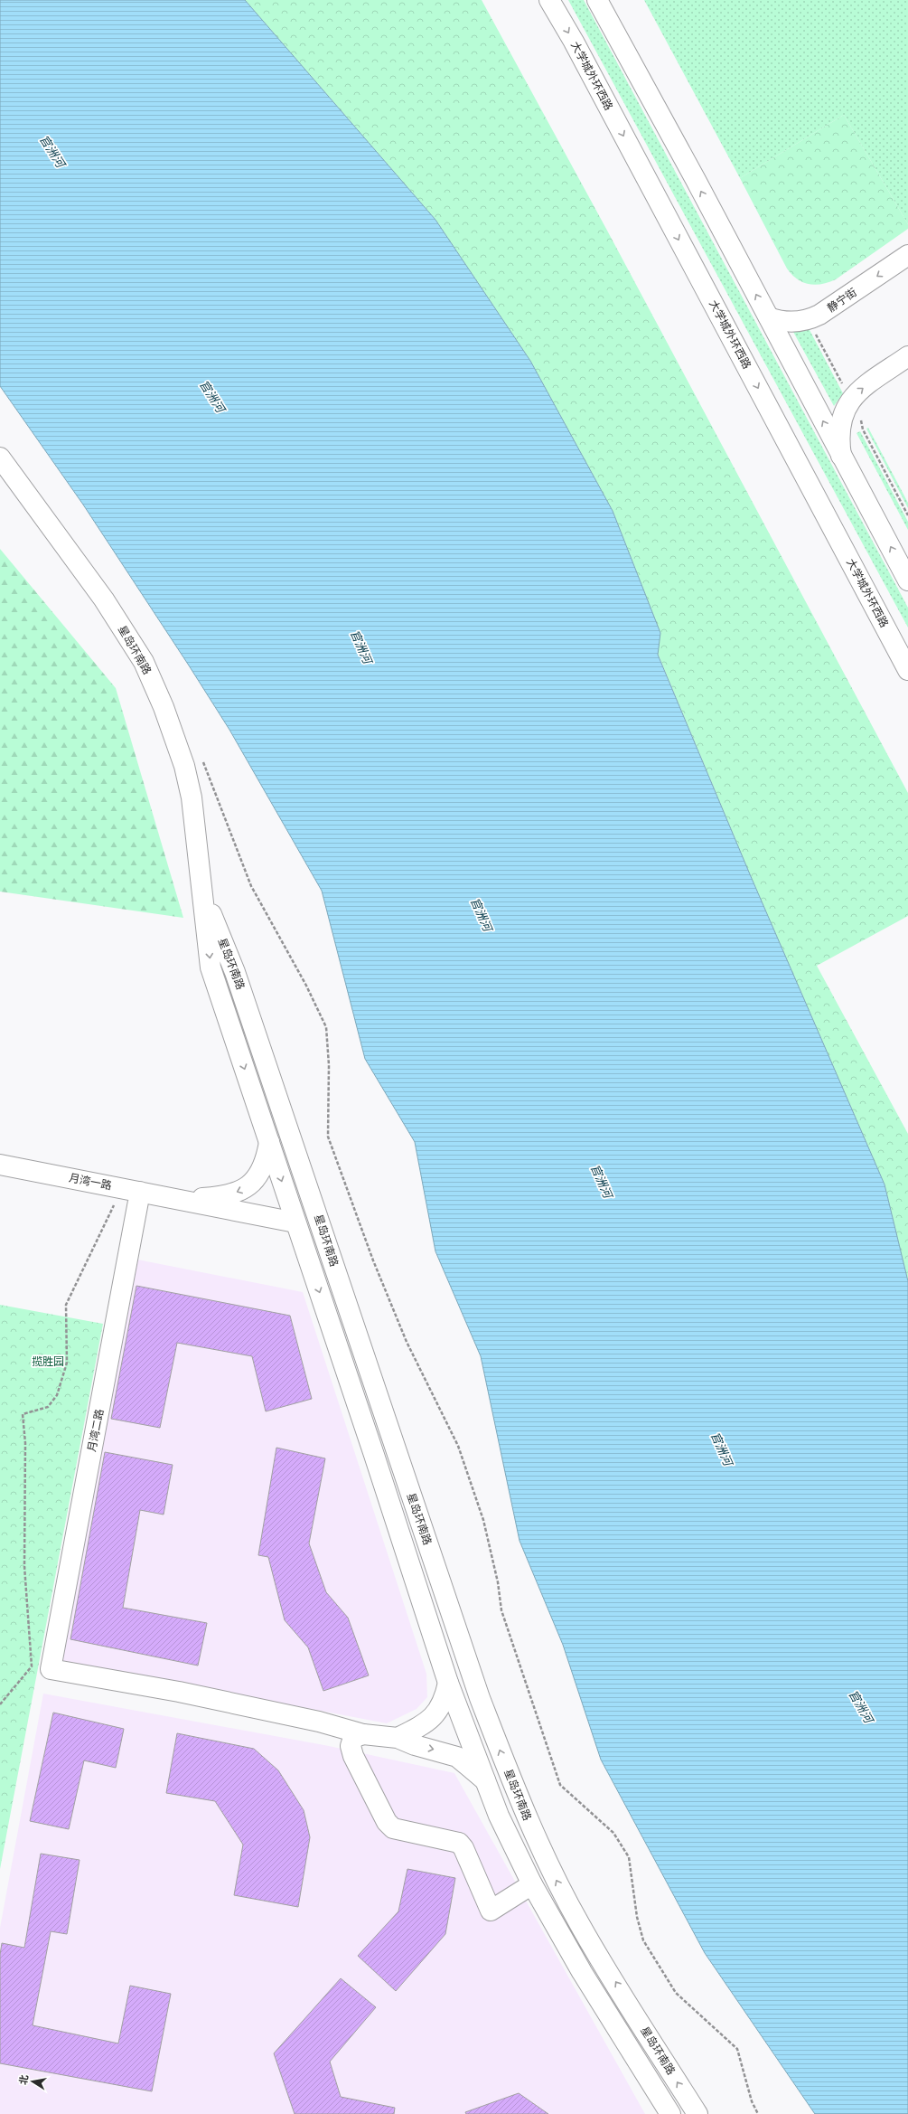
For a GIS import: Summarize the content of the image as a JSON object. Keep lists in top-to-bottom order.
{
  "streets": {
    "main road": [
      "大学城外环西路",
      "静宁街",
      "星岛环南路",
      "月湾一路",
      "月湾二路"
    ]
  },
  "crossings": [
    ["星岛环南路", "月湾一路"],
    ["月湾一路", "月湾二路"]
  ],
  "one_way": ["静宁街"],
  "water": ["官洲河"],
  "parks": ["揽胜园"],
  "north": "left"
}
